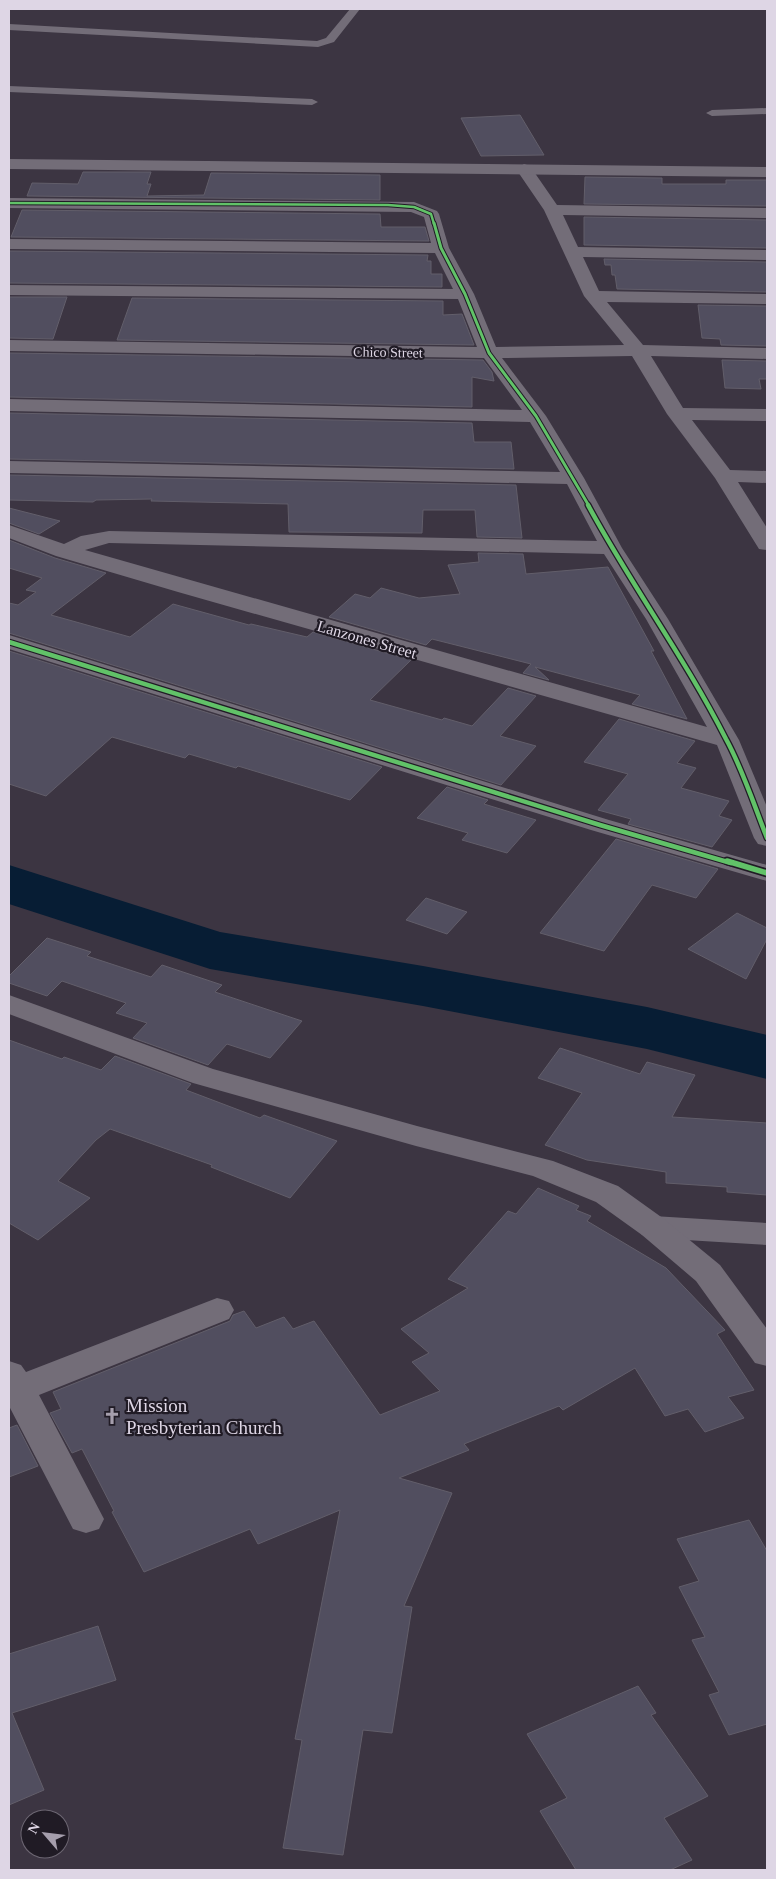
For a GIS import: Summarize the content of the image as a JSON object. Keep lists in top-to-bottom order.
{
  "streets": {
    "street": ["Chico Street", "Lanzones Street"]
  },
  "places": {
    "church": ["Mission Presbyterian Church"]
  },
  "north": "top left"
}
